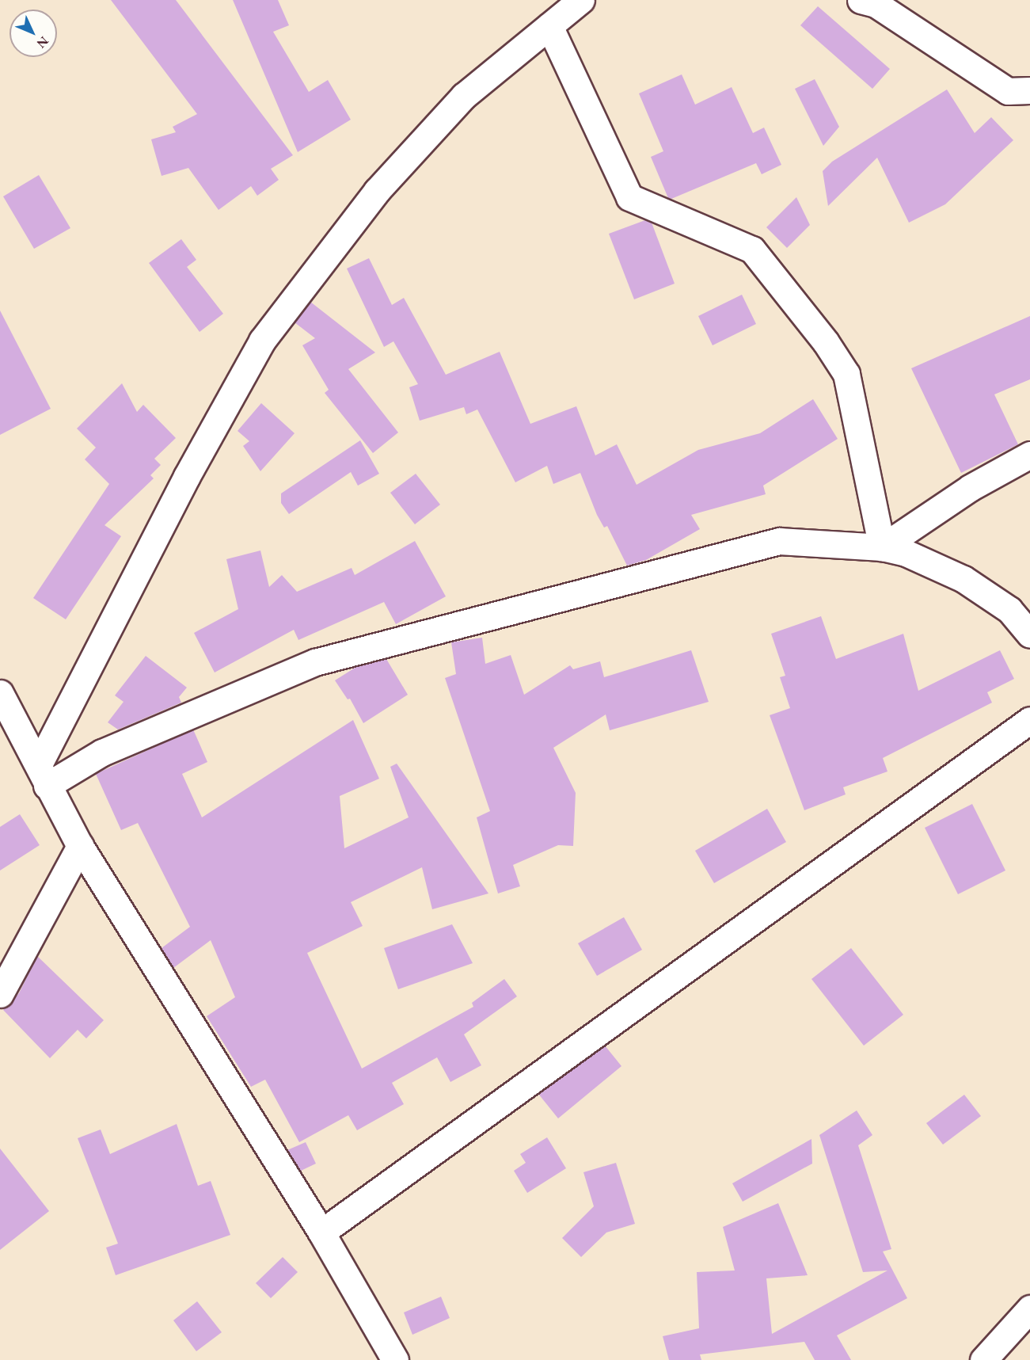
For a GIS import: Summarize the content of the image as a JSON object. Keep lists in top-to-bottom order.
{
  "north": "bottom right"
}
